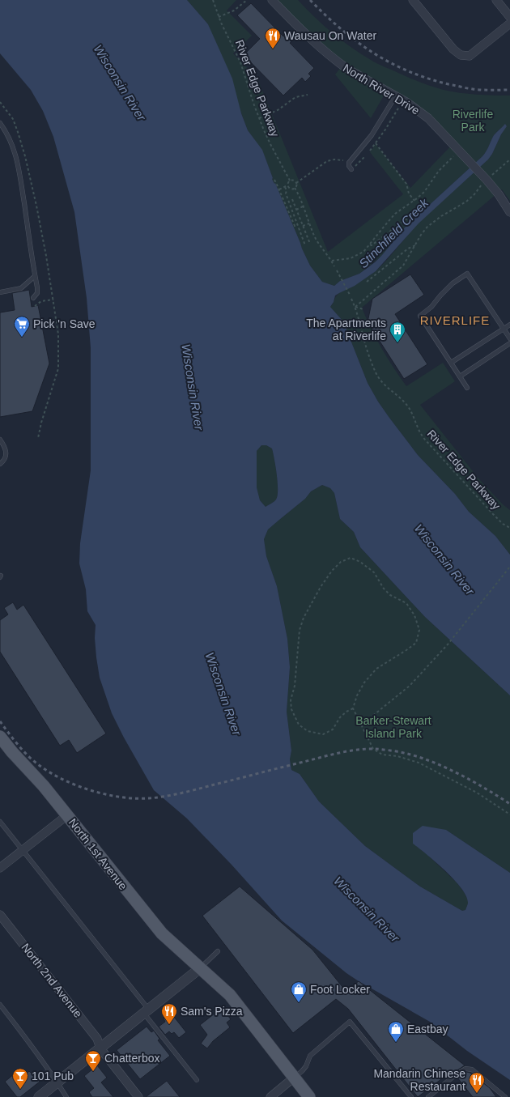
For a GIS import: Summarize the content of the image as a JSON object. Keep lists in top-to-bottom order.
{
  "streets": {
    "main road": ["North 1st Avenue"],
    "street": ["North River Drive", "North 2nd Avenue"],
    "path": ["River Edge Parkway"]
  },
  "districts": ["RIVERLIFE"],
  "water": ["Wisconsin River", "Stinchfield Creek"],
  "parks": ["Riverlife Park", "Barker-Stewart Island Park"],
  "places": {
    "restaurant": ["Wausau On Water", "Sam's Pizza", "Mandarin Chinese Restaurant"],
    "supermarket": ["Pick 'n Save"],
    "building": ["The Apartments at Riverlife"],
    "shop": ["Foot Locker", "Eastbay"],
    "bar": ["Chatterbox", "101 Pub"]
  }
}
